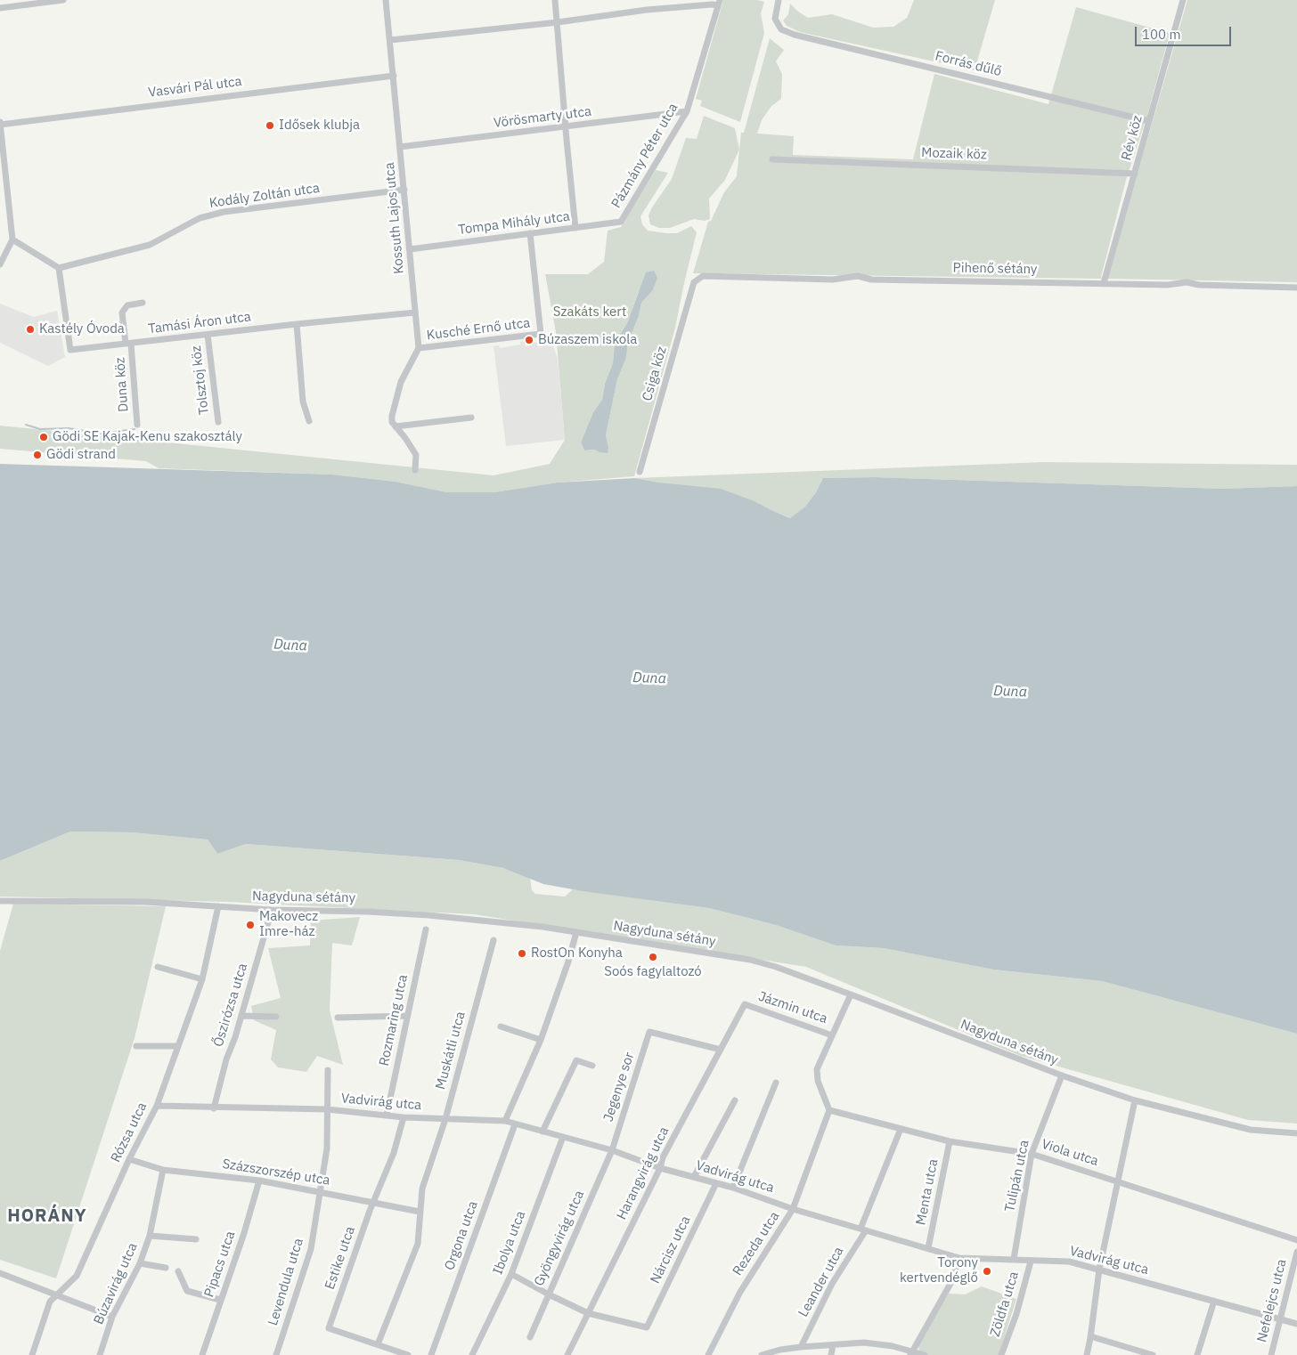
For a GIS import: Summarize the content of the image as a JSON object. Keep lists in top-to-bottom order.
{
  "streets": {
    "street": [
      "Forrás dűlő",
      "Vasvári Pál utca",
      "Vörösmarty utca",
      "Rév köz",
      "Mozaik köz",
      "Pázmány Péter utca",
      "Kodály Zoltán utca",
      "Kossuth Lajos utca",
      "Tompa Mihály utca",
      "Pihenő sétány",
      "Tamási Áron utca",
      "Kusché Ernő utca",
      "Csiga köz",
      "Tolsztoj köz",
      "Duna köz",
      "Nagyduna sétány",
      "Őszirózsa utca",
      "Jázmin utca",
      "Rozmaring utca",
      "Muskátli utca",
      "Jegenye sor",
      "Vadvirág utca",
      "Rózsa utca",
      "Viola utca",
      "Százszorszép utca",
      "Harangvirág utca",
      "Tulipán utca",
      "Menta utca",
      "Orgona utca",
      "Gyöngyvirág utca",
      "Ibolya utca",
      "Rezeda utca",
      "Nárcisz utca",
      "Estike utca",
      "Pipacs utca",
      "Levendula utca",
      "Leander utca",
      "Búzavirág utca",
      "Nefelejcs utca",
      "Zöldfa utca"
    ]
  },
  "crossings": [
    ["Forrás dűlő", "Rév köz"],
    ["Vasvári Pál utca", "Kossuth Lajos utca"],
    ["Vörösmarty utca", "Pázmány Péter utca"],
    ["Vörösmarty utca", "Kossuth Lajos utca"],
    ["Rév köz", "Mozaik köz"],
    ["Rév köz", "Pihenő sétány"],
    ["Pázmány Péter utca", "Tompa Mihály utca"],
    ["Kodály Zoltán utca", "Kossuth Lajos utca"],
    ["Kodály Zoltán utca", "Tamási Áron utca"],
    ["Kossuth Lajos utca", "Tompa Mihály utca"],
    ["Kossuth Lajos utca", "Tamási Áron utca"],
    ["Kossuth Lajos utca", "Kusché Ernő utca"],
    ["Tompa Mihály utca", "Kusché Ernő utca"],
    ["Pihenő sétány", "Csiga köz"],
    ["Tamási Áron utca", "Tolsztoj köz"],
    ["Tamási Áron utca", "Duna köz"],
    ["Nagyduna sétány", "Őszirózsa utca"],
    ["Nagyduna sétány", "Rózsa utca"],
    ["Nagyduna sétány", "Tulipán utca"],
    ["Őszirózsa utca", "Vadvirág utca"],
    ["Jázmin utca", "Harangvirág utca"],
    ["Rozmaring utca", "Vadvirág utca"],
    ["Muskátli utca", "Vadvirág utca"],
    ["Muskátli utca", "Százszorszép utca"],
    ["Muskátli utca", "Estike utca"],
    ["Jegenye sor", "Vadvirág utca"],
    ["Jegenye sor", "Harangvirág utca"],
    ["Jegenye sor", "Gyöngyvirág utca"],
    ["Vadvirág utca", "Rózsa utca"],
    ["Vadvirág utca", "Harangvirág utca"],
    ["Vadvirág utca", "Tulipán utca"],
    ["Vadvirág utca", "Menta utca"],
    ["Vadvirág utca", "Orgona utca"],
    ["Vadvirág utca", "Gyöngyvirág utca"],
    ["Vadvirág utca", "Ibolya utca"],
    ["Vadvirág utca", "Rezeda utca"],
    ["Vadvirág utca", "Nárcisz utca"],
    ["Vadvirág utca", "Estike utca"],
    ["Vadvirág utca", "Levendula utca"],
    ["Vadvirág utca", "Leander utca"],
    ["Vadvirág utca", "Nefelejcs utca"],
    ["Vadvirág utca", "Zöldfa utca"],
    ["Rózsa utca", "Százszorszép utca"],
    ["Viola utca", "Tulipán utca"],
    ["Viola utca", "Menta utca"],
    ["Viola utca", "Rezeda utca"],
    ["Viola utca", "Leander utca"],
    ["Százszorszép utca", "Estike utca"],
    ["Százszorszép utca", "Pipacs utca"],
    ["Százszorszép utca", "Levendula utca"],
    ["Százszorszép utca", "Búzavirág utca"],
    ["Harangvirág utca", "Nárcisz utca"]
  ],
  "districts": ["HORÁNY"],
  "water": ["Duna"],
  "parks": ["Szakáts kert"],
  "places": [
    "Idősek klubja",
    "Kastély Óvoda",
    "Búzaszem iskola",
    "Gödi SE Kajak-Kenu szakosztály",
    "Gödi strand",
    "Makovecz Imre-ház",
    "RostOn Konyha",
    "Soós fagylaltozó",
    "Torony kertvendéglő"
  ],
  "scale_bar": "100 m"
}
